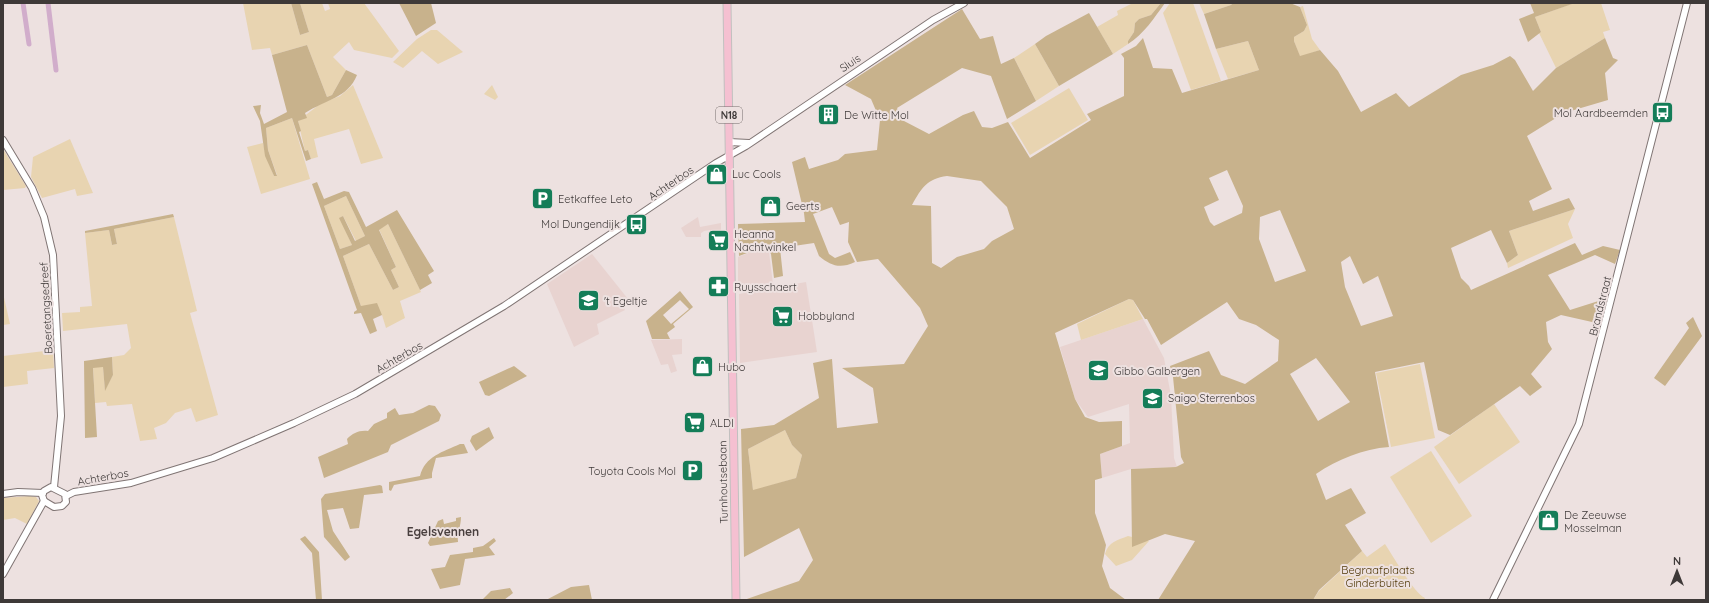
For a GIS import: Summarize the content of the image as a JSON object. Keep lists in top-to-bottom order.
{
  "streets": {
    "main road": ["N18", "Turnhoutsebaan"],
    "street": [
      "Sluis",
      "Achterbos",
      "Brandstraat",
      "Boeretangsedreef"
    ]
  },
  "crossings": [
    ["Sluis", "Achterbos"],
    ["Sluis", "Turnhoutsebaan"],
    ["Achterbos", "Boeretangsedreef"],
    ["Achterbos", "Turnhoutsebaan"]
  ],
  "districts": ["Egelsvennen"],
  "parks": ["Begraafplaats Ginderbuiten"],
  "places": {
    "bus stop": ["Mol Aardbeemden", "Mol Dungendijk"],
    "building": ["De Witte Mol"],
    "shop": [
      "Luc Cools",
      "Geerts",
      "Hubo",
      "De Zeeuwse Mosselman"
    ],
    "parking": ["Eetkaffee Leto", "Toyota Cools Mol"],
    "supermarket": ["Heanna Nachtwinkel", "Hobbyland", "ALDI"],
    "pharmacy": ["Ruysschaert"],
    "school or university": ["'t Egeltje", "Gibbo Galbergen", "Saigo Sterrenbos"]
  },
  "north": "top"
}
